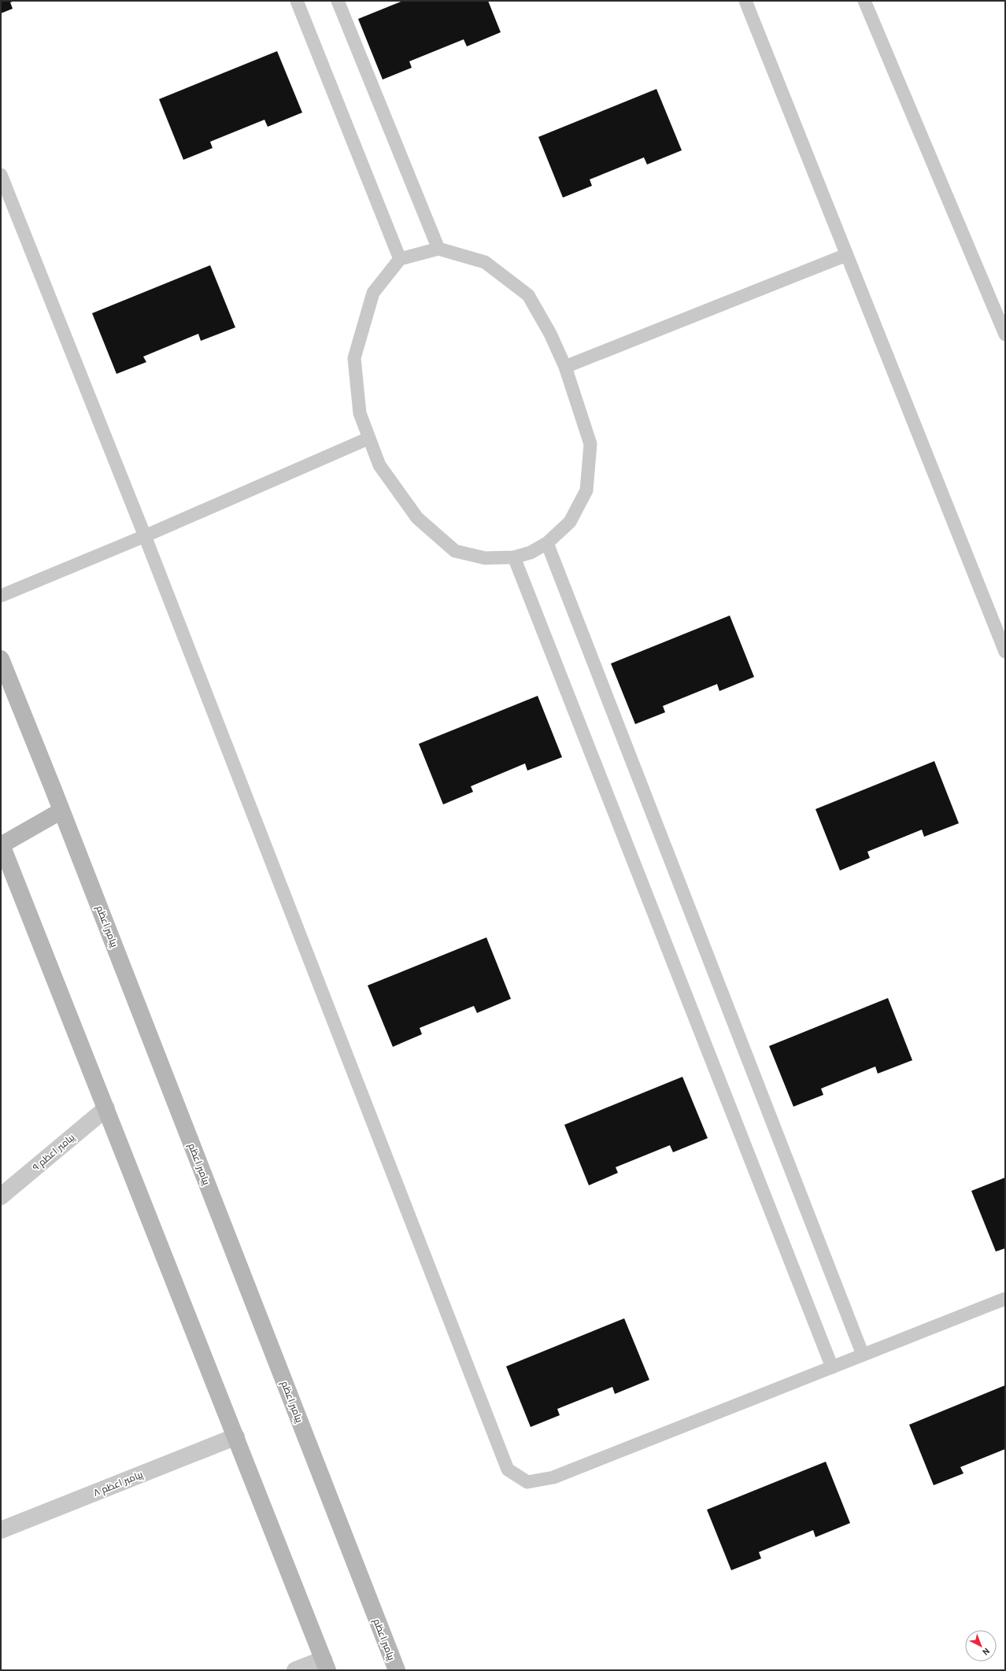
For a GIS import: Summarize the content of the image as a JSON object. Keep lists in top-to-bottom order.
{
  "streets": {
    "main road": ["پیامبر اعظم"],
    "street": ["پیامبر اعظم ۹", "پیامبر اعظم ۸"]
  },
  "north": "bottom right"
}
